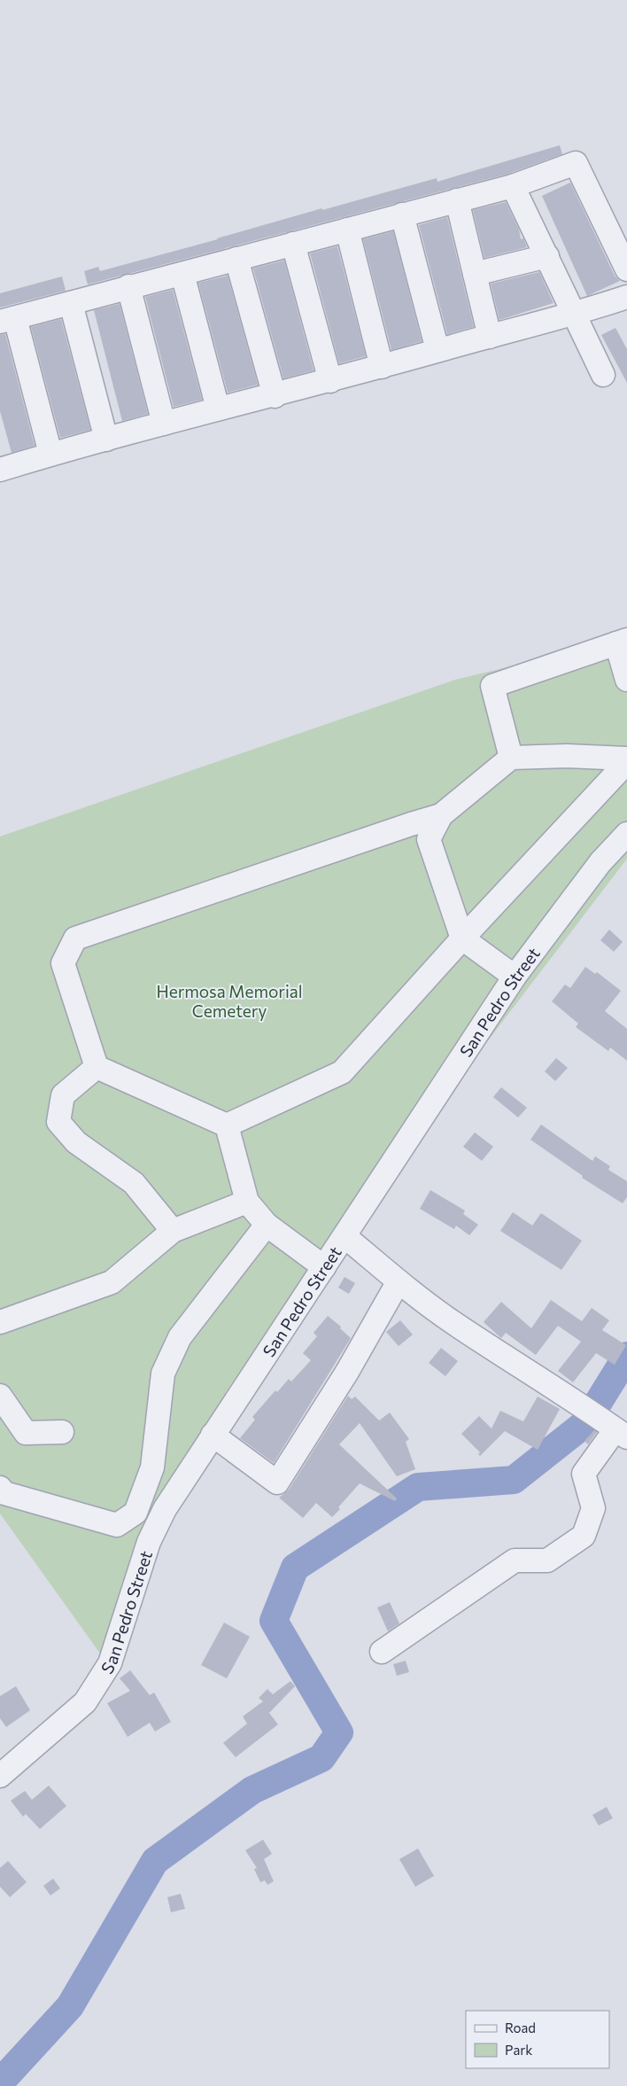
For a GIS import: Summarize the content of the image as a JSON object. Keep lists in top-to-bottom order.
{
  "streets": {
    "street": ["San Pedro Street"]
  },
  "parks": ["Hermosa Memorial Cemetery"],
  "legend": ["Road", "Park"]
}
